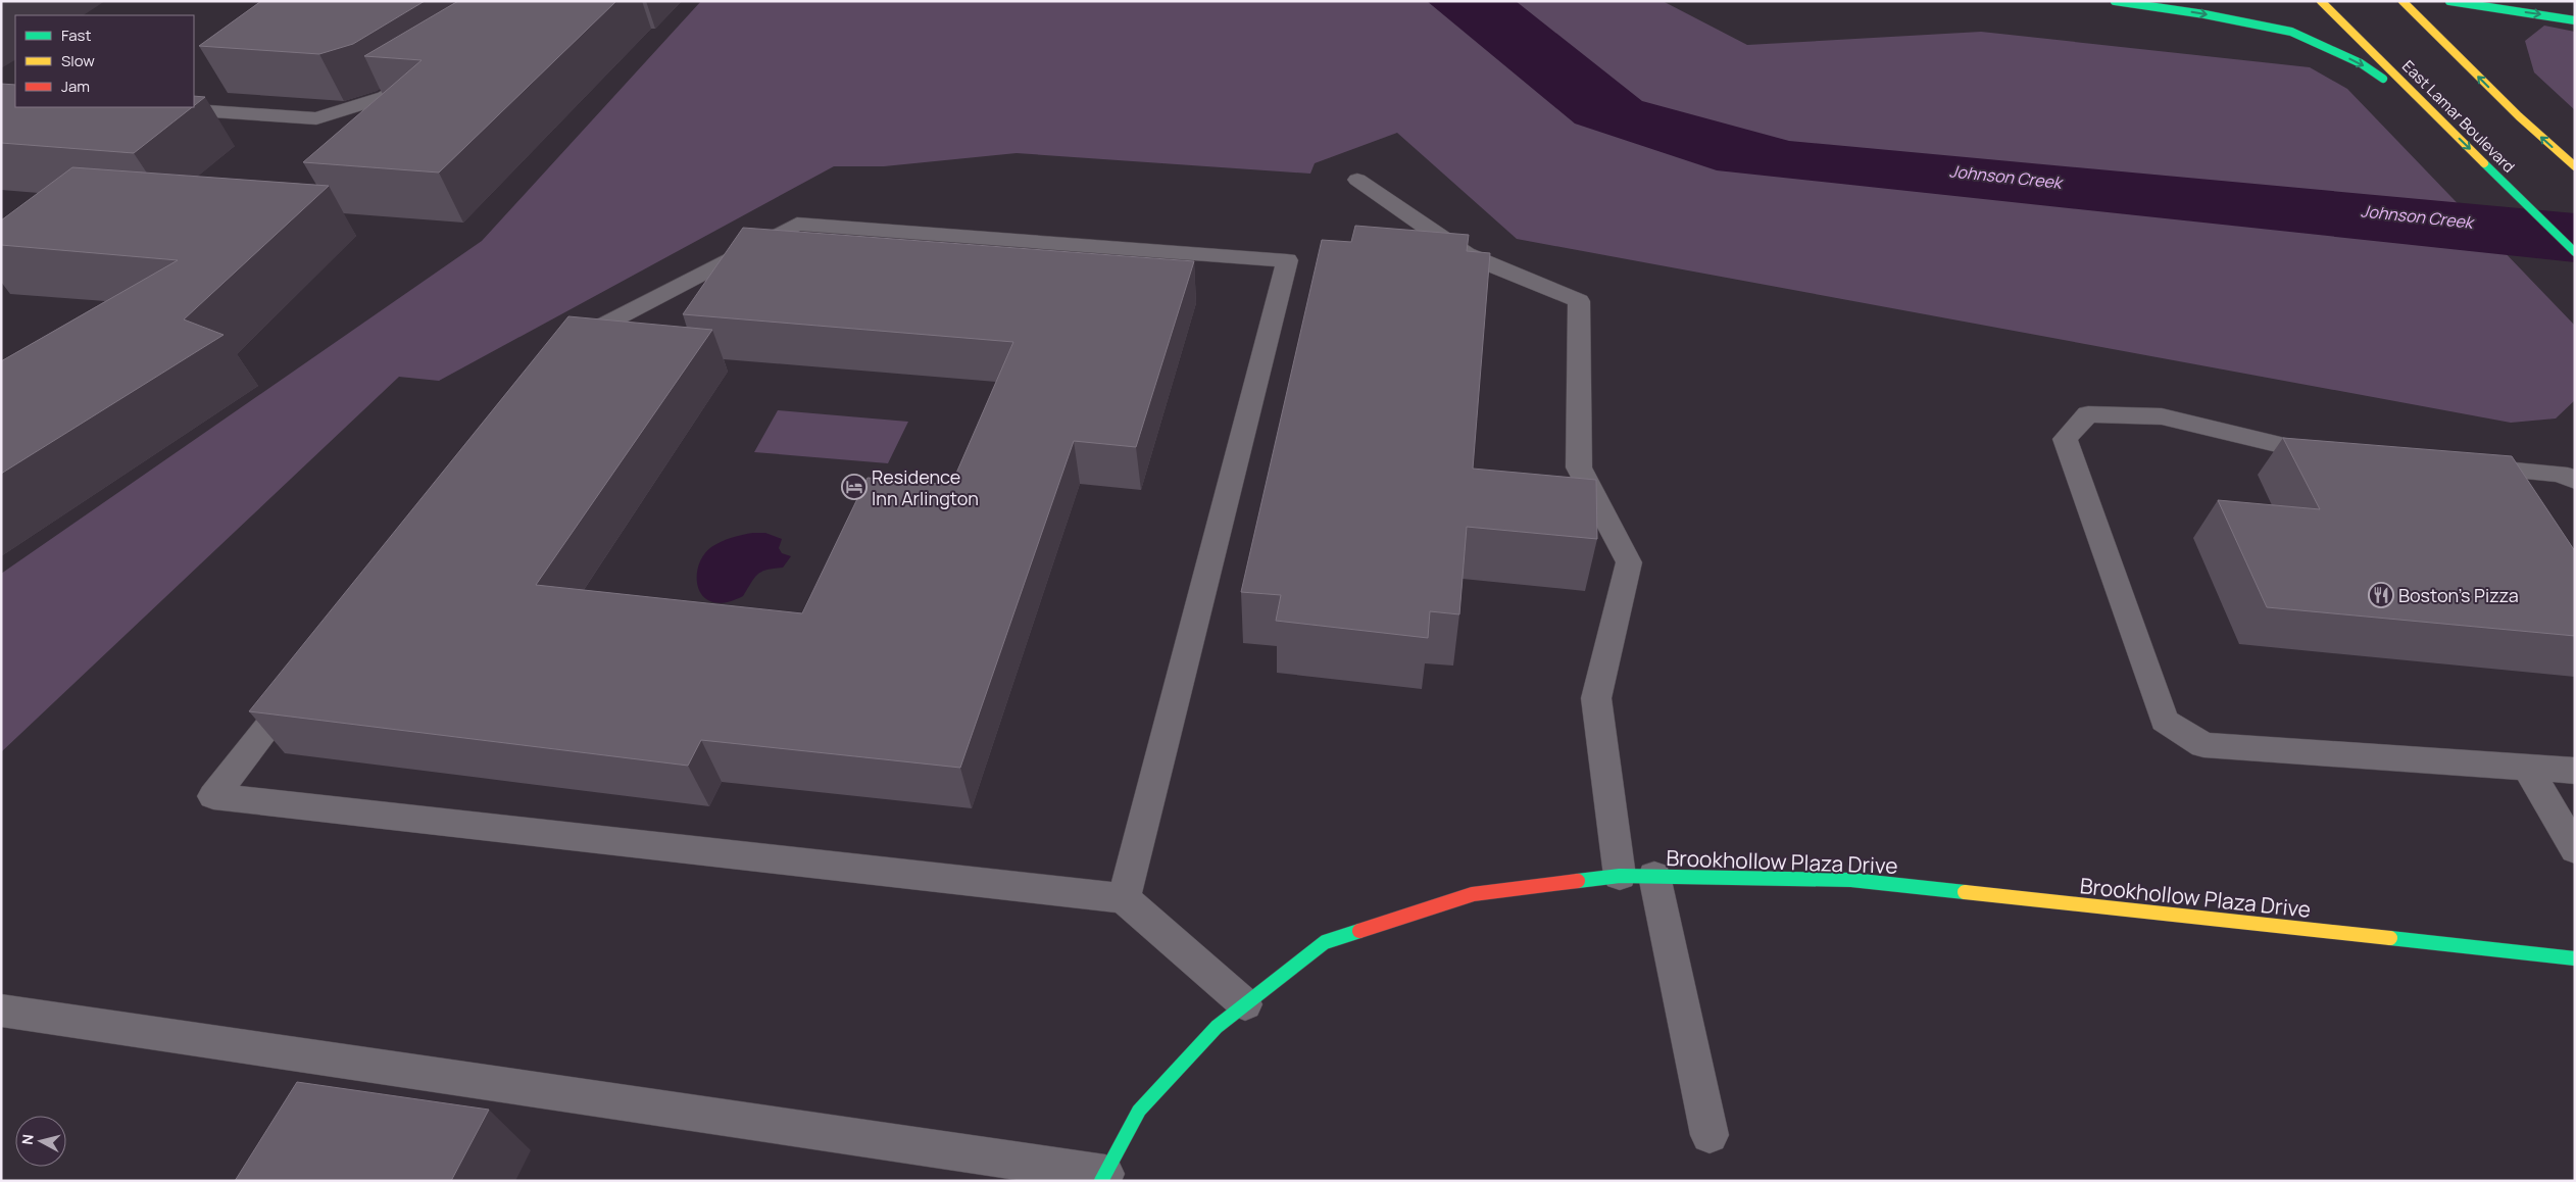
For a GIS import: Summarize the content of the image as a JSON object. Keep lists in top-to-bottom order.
{
  "streets": {
    "main road": ["East Lamar Boulevard", "Brookhollow Plaza Drive"]
  },
  "water": ["Johnson Creek"],
  "places": {
    "hotel": ["Residence Inn Arlington"],
    "restaurant": ["Boston's Pizza"]
  },
  "legend": ["Fast", "Slow", "Jam"],
  "north": "left"
}
